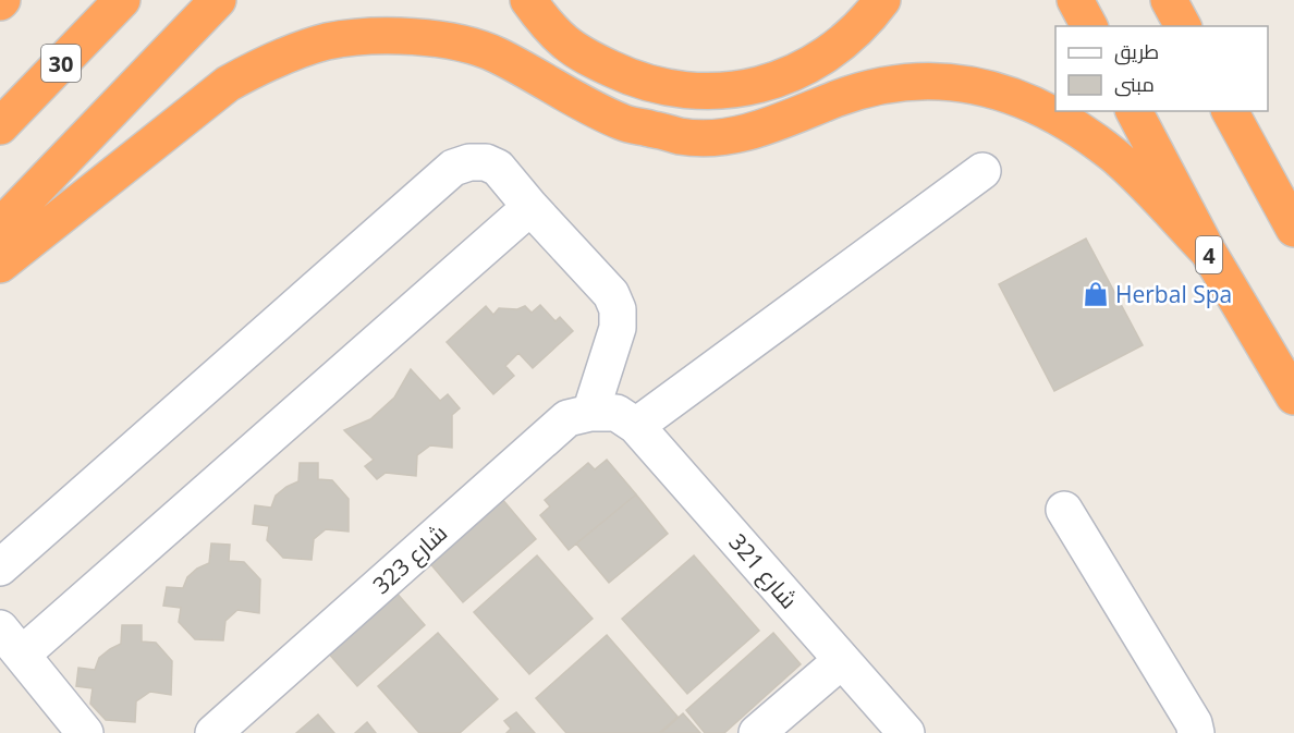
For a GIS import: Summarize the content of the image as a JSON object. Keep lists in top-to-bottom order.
{
  "streets": {
    "highway": ["30", "4"],
    "street": ["شارع 323", "شارع 321"]
  },
  "crossings": [
    ["شارع 323", "شارع 321"]
  ],
  "places": {
    "shop": ["Herbal Spa"]
  },
  "legend": ["طريق", "مبنى"]
}
